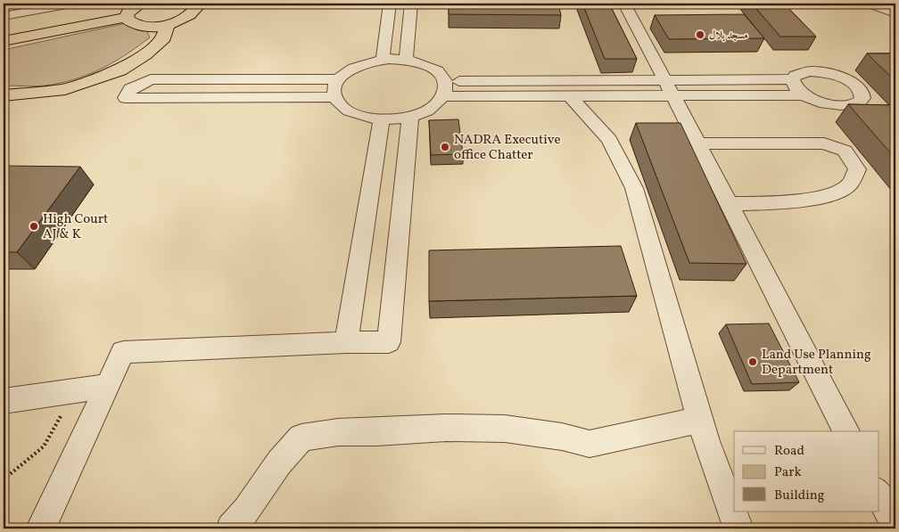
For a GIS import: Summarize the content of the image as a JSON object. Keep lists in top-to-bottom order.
{
  "places": [
    "مسجد بلال",
    "NADRA Executive office Chatter",
    "High Court AJ & K",
    "Land Use Planning Department"
  ],
  "legend": ["Road", "Park", "Building"]
}
